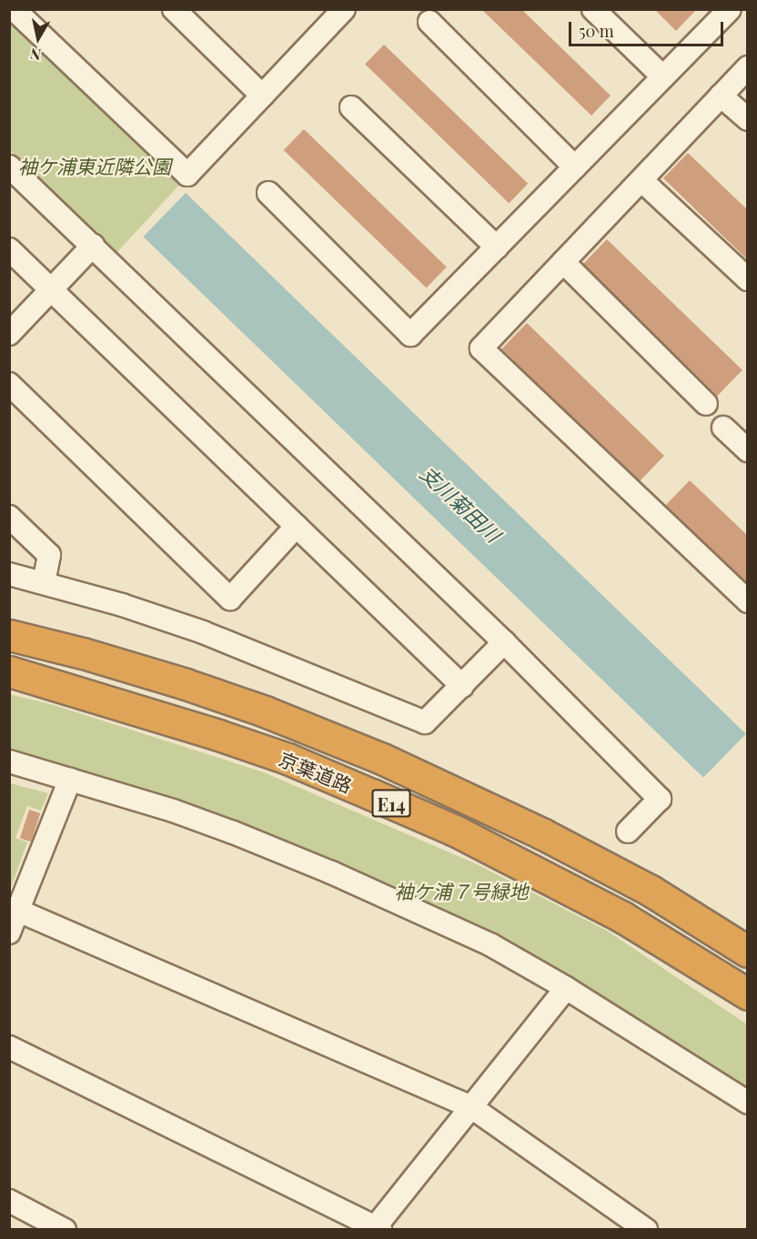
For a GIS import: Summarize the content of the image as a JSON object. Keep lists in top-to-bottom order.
{
  "streets": {
    "highway": ["京葉道路", "E14"]
  },
  "water": ["支川菊田川"],
  "parks": ["袖ケ浦東近隣公園", "袖ケ浦７号緑地"],
  "scale_bar": "50 m",
  "north": "bottom"
}
